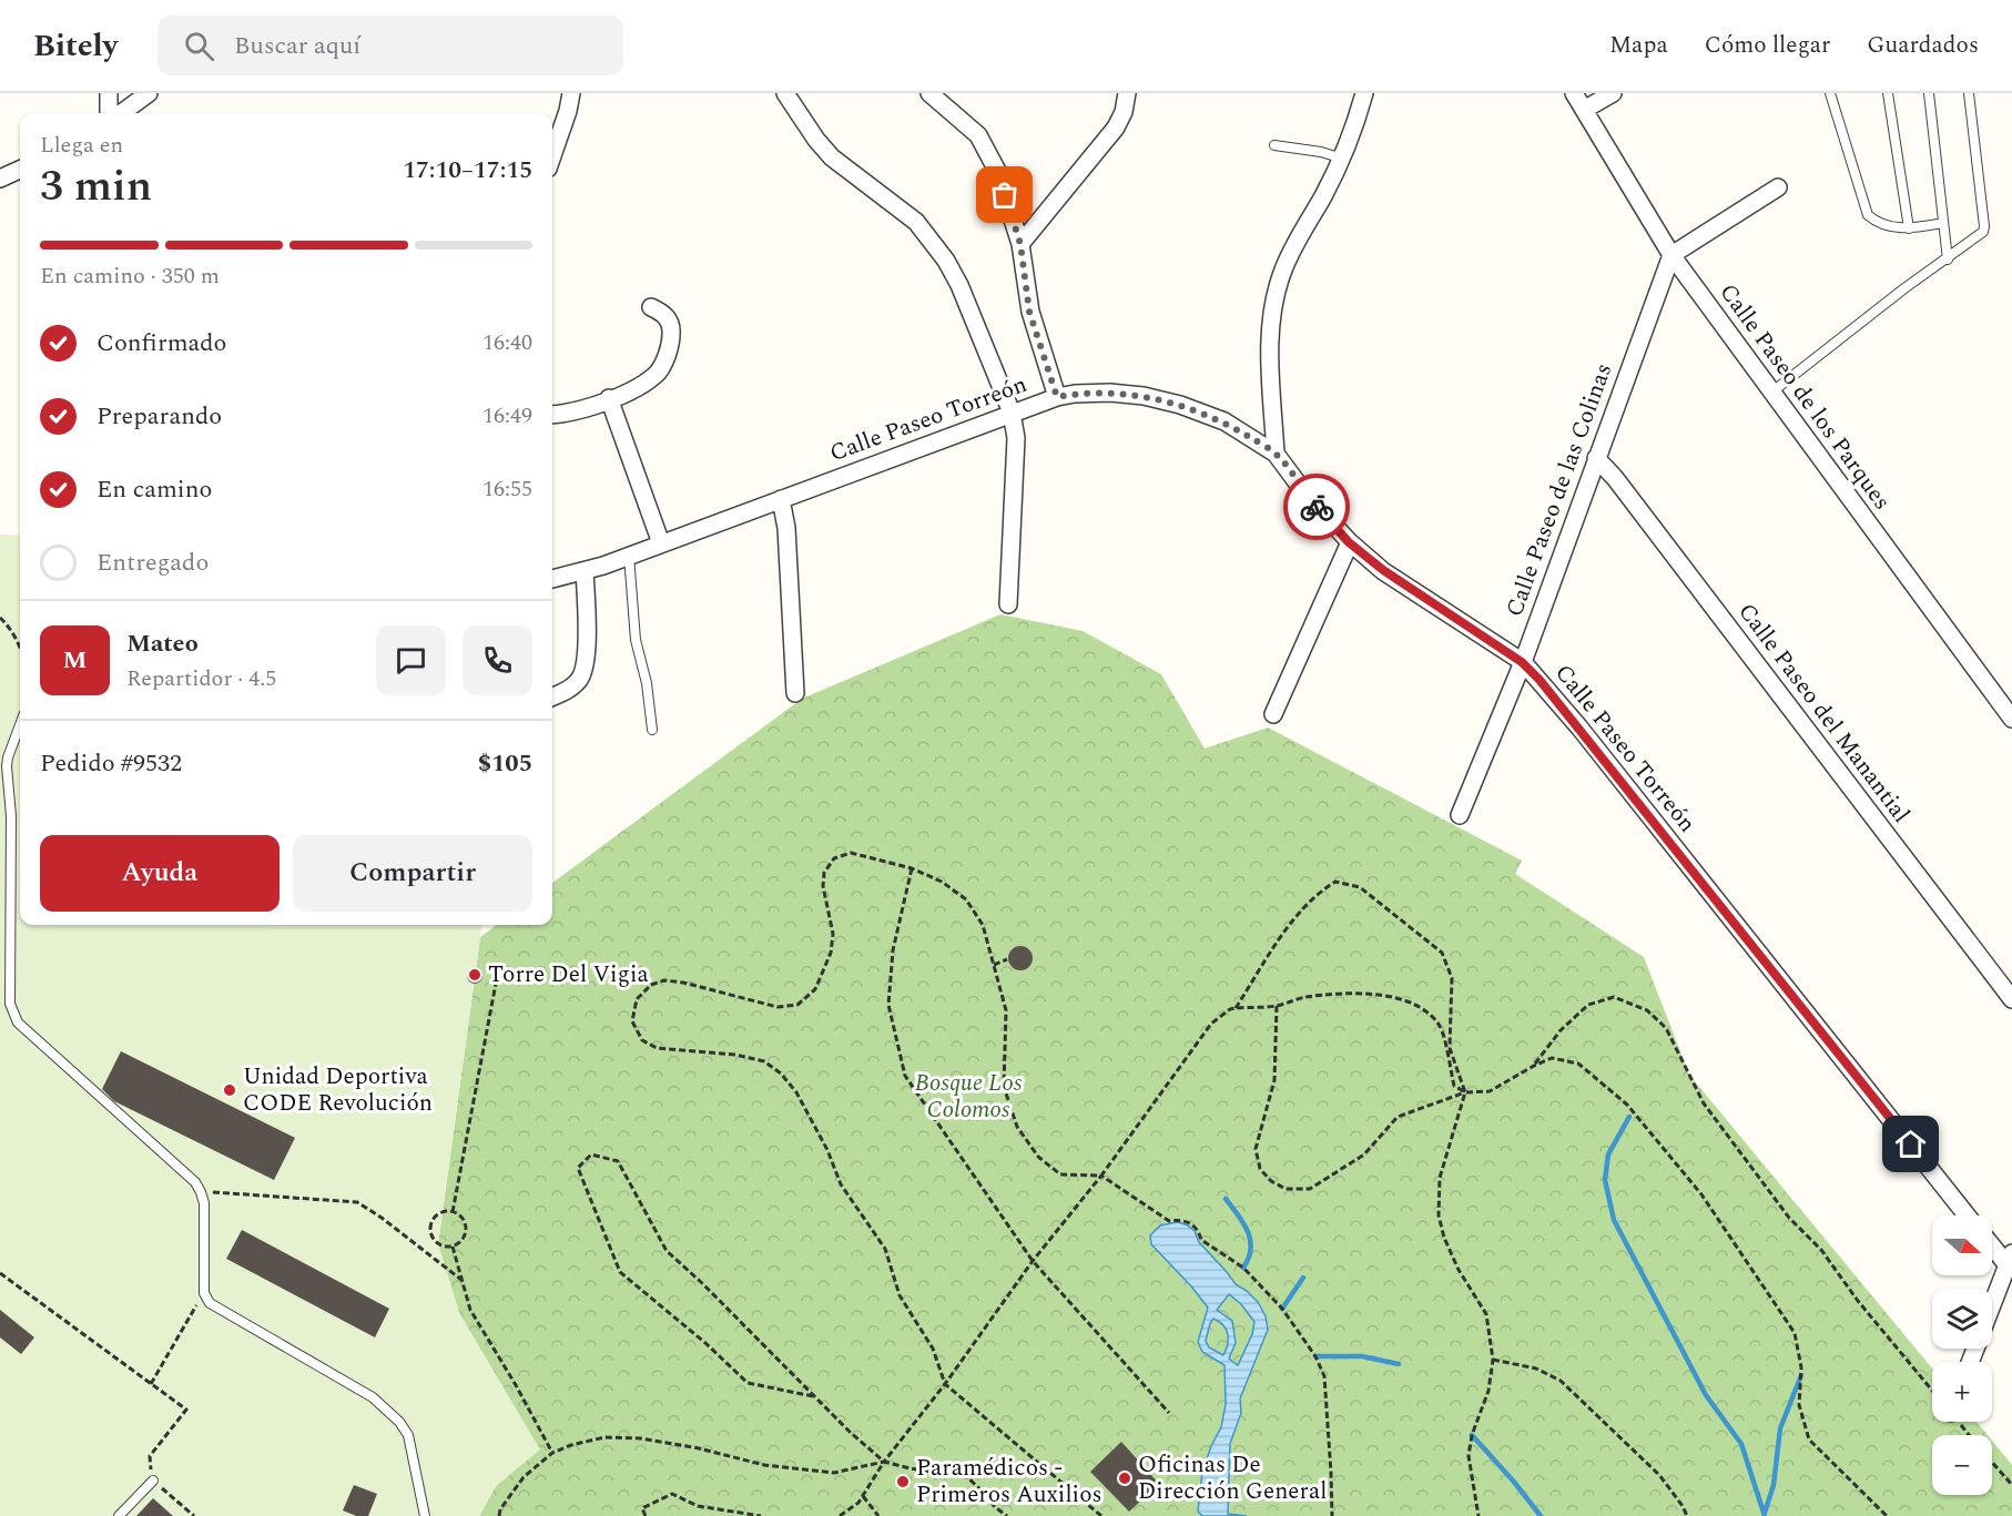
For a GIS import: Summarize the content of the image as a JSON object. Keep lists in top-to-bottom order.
{
  "streets": {
    "street": [
      "Calle Paseo de los Parques",
      "Calle Paseo Torreón",
      "Calle Paseo de las Colinas",
      "Calle Paseo del Manantial"
    ]
  },
  "crossings": [
    ["Calle Paseo de los Parques", "Calle Paseo de las Colinas"],
    ["Calle Paseo Torreón", "Calle Paseo de las Colinas"],
    ["Calle Paseo de las Colinas", "Calle Paseo del Manantial"]
  ],
  "parks": ["Bosque Los Colomos"],
  "places": [
    "Torre Del Vigia",
    "Unidad Deportiva CODE Revolución",
    "Oficinas De Dirección General",
    "Paramédicos - Primeros Auxilios"
  ],
  "north": "right",
  "page": {
    "header": "Bitely",
    "search": "Buscar aquí",
    "nav": ["Mapa", "Cómo llegar", "Guardados"],
    "heading": ["3 min", "Llega en", "17:10–17:15"],
    "panel": [
      "Mateo",
      "Repartidor · 4.5",
      "Pedido #9532",
      "$105"
    ],
    "bar": "En camino · 350 m",
    "list": [
      ["Confirmado", "16:40"],
      ["Preparando", "16:49"],
      ["En camino", "16:55"],
      "Entregado"
    ],
    "round": "M",
    "buttons": ["Ayuda", "Compartir"],
    "map_buttons": ["+", "−"]
  }
}
